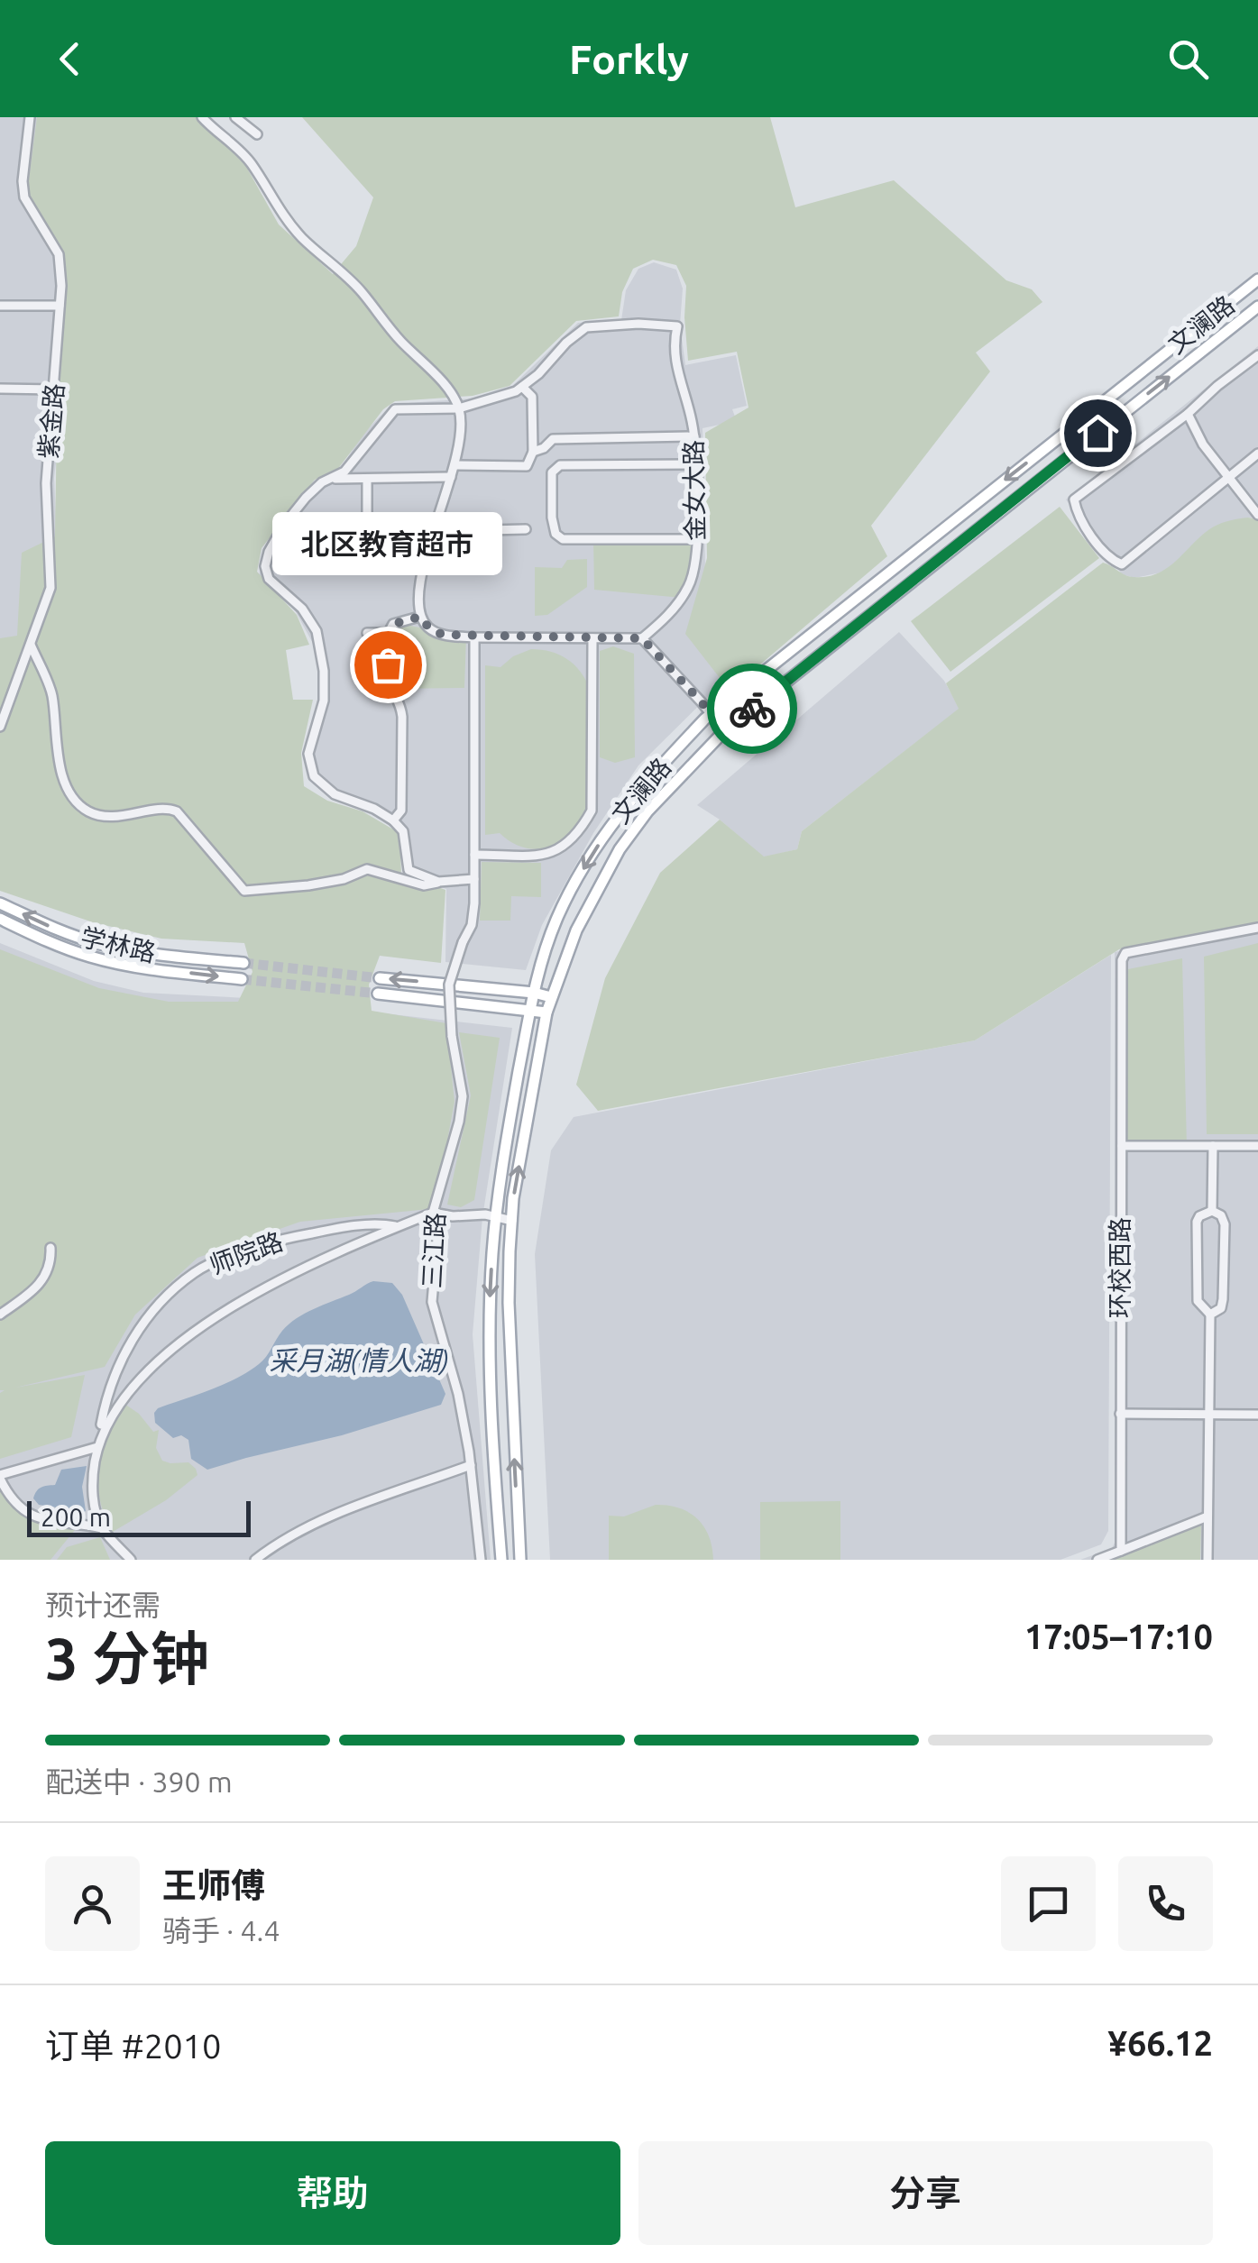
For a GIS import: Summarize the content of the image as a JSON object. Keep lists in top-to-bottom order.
{
  "streets": {
    "main road": ["文澜路", "学林路"],
    "street": [
      "紫金路",
      "金女大路",
      "三江路",
      "师院路",
      "环校西路"
    ]
  },
  "crossings": [
    ["文澜路", "师院路"],
    ["三江路", "师院路"]
  ],
  "water": ["采月湖(情人湖)"],
  "places": ["北区教育超市"],
  "scale_bar": "200 m",
  "page": {
    "header": "Forkly",
    "bubble": "北区教育超市",
    "scale": "200 m",
    "heading": ["3 分钟", "预计还需", "17:05–17:10"],
    "panel": [
      "王师傅",
      "骑手 · 4.4",
      "订单 #2010",
      "¥66.12"
    ],
    "bar": "配送中 · 390 m",
    "buttons": ["帮助", "分享"]
  }
}
